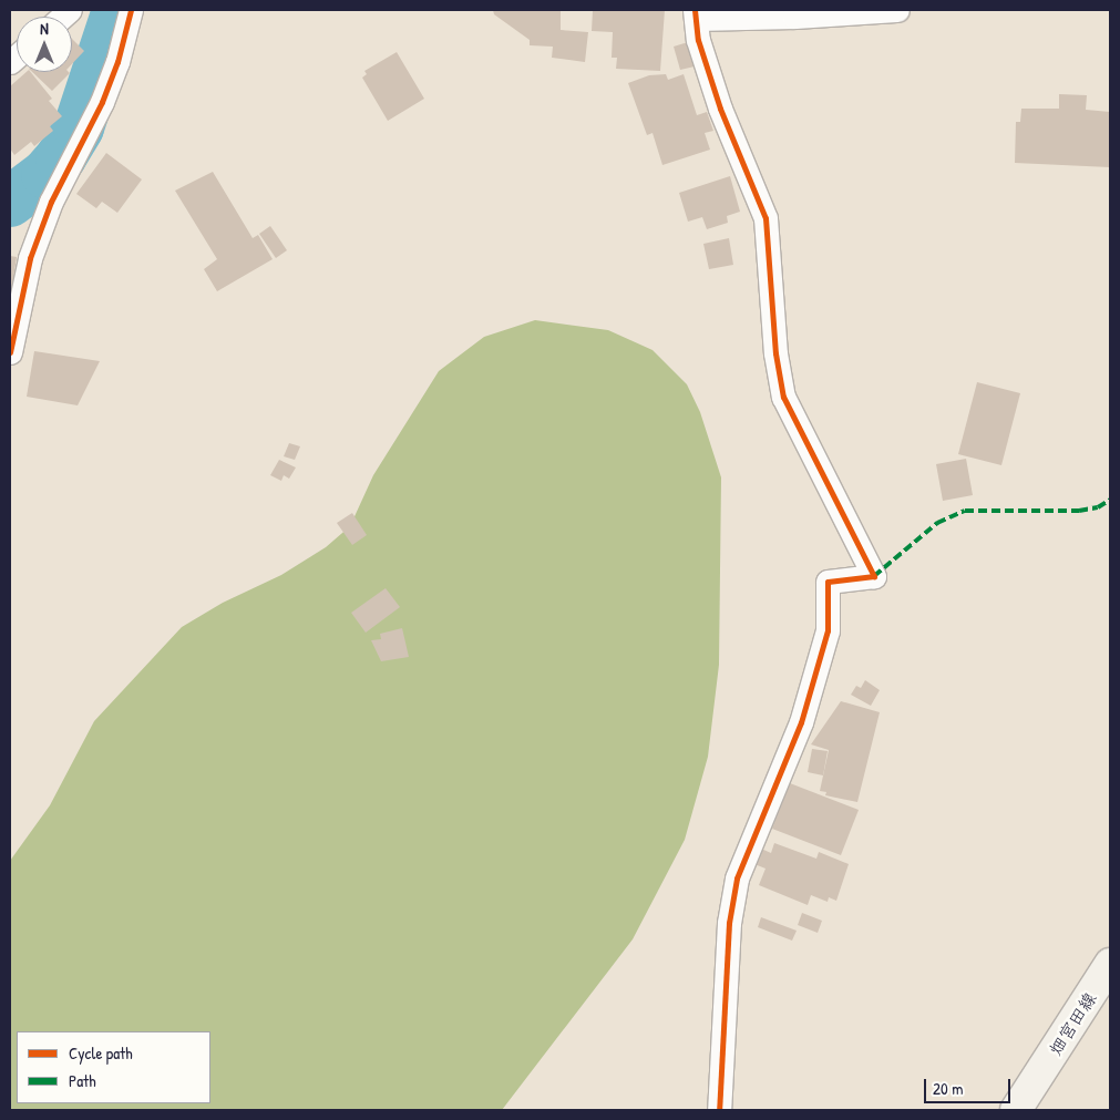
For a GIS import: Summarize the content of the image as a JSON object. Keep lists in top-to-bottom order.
{
  "streets": {
    "main road": ["畑宮田線"]
  },
  "legend": ["Cycle path", "Path"],
  "scale_bar": "20 m",
  "north": "top"
}
